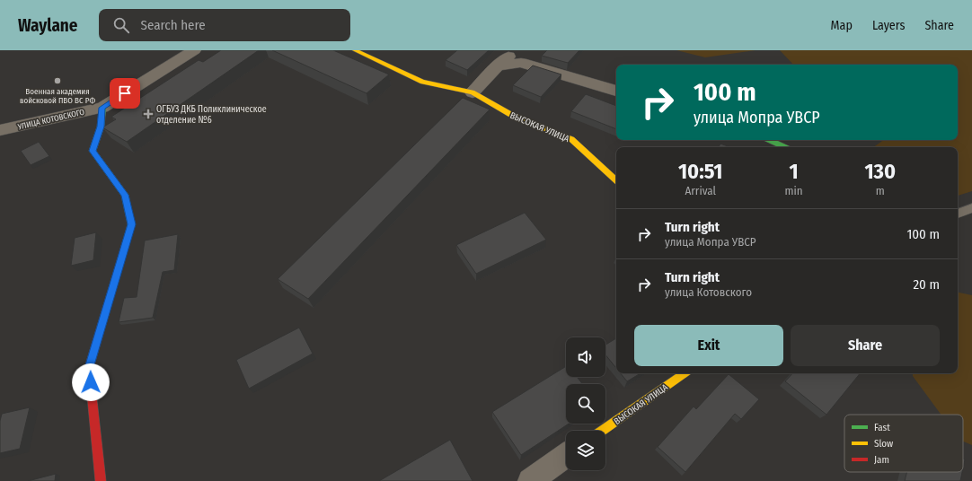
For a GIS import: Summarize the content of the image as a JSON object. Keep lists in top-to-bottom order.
{
  "streets": {
    "street": ["УЛИЦА КОТОВСКОГО", "ВЫСОКАЯ УЛИЦА"]
  },
  "places": {
    "other": ["Военная академия войсковой ПВО ВС РФ"],
    "health": ["ОГБУЗ ДКБ Поликлиническое отделение №6"]
  },
  "legend": ["Fast", "Slow", "Jam"],
  "page": {
    "header": "Waylane",
    "search": "Search here",
    "nav": ["Map", "Layers", "Share"],
    "turn": ["100 m", "улица Мопра УВСР"],
    "eta": [
      "10:51",
      "Arrival",
      "1",
      "min",
      "130",
      "m"
    ],
    "list": [
      {
        "name": "Turn right",
        "note": "улица Мопра УВСР",
        "value": "100 m"
      },
      {
        "name": "Turn right",
        "note": "улица Котовского",
        "value": "20 m"
      }
    ],
    "buttons": ["Exit", "Share"]
  }
}
